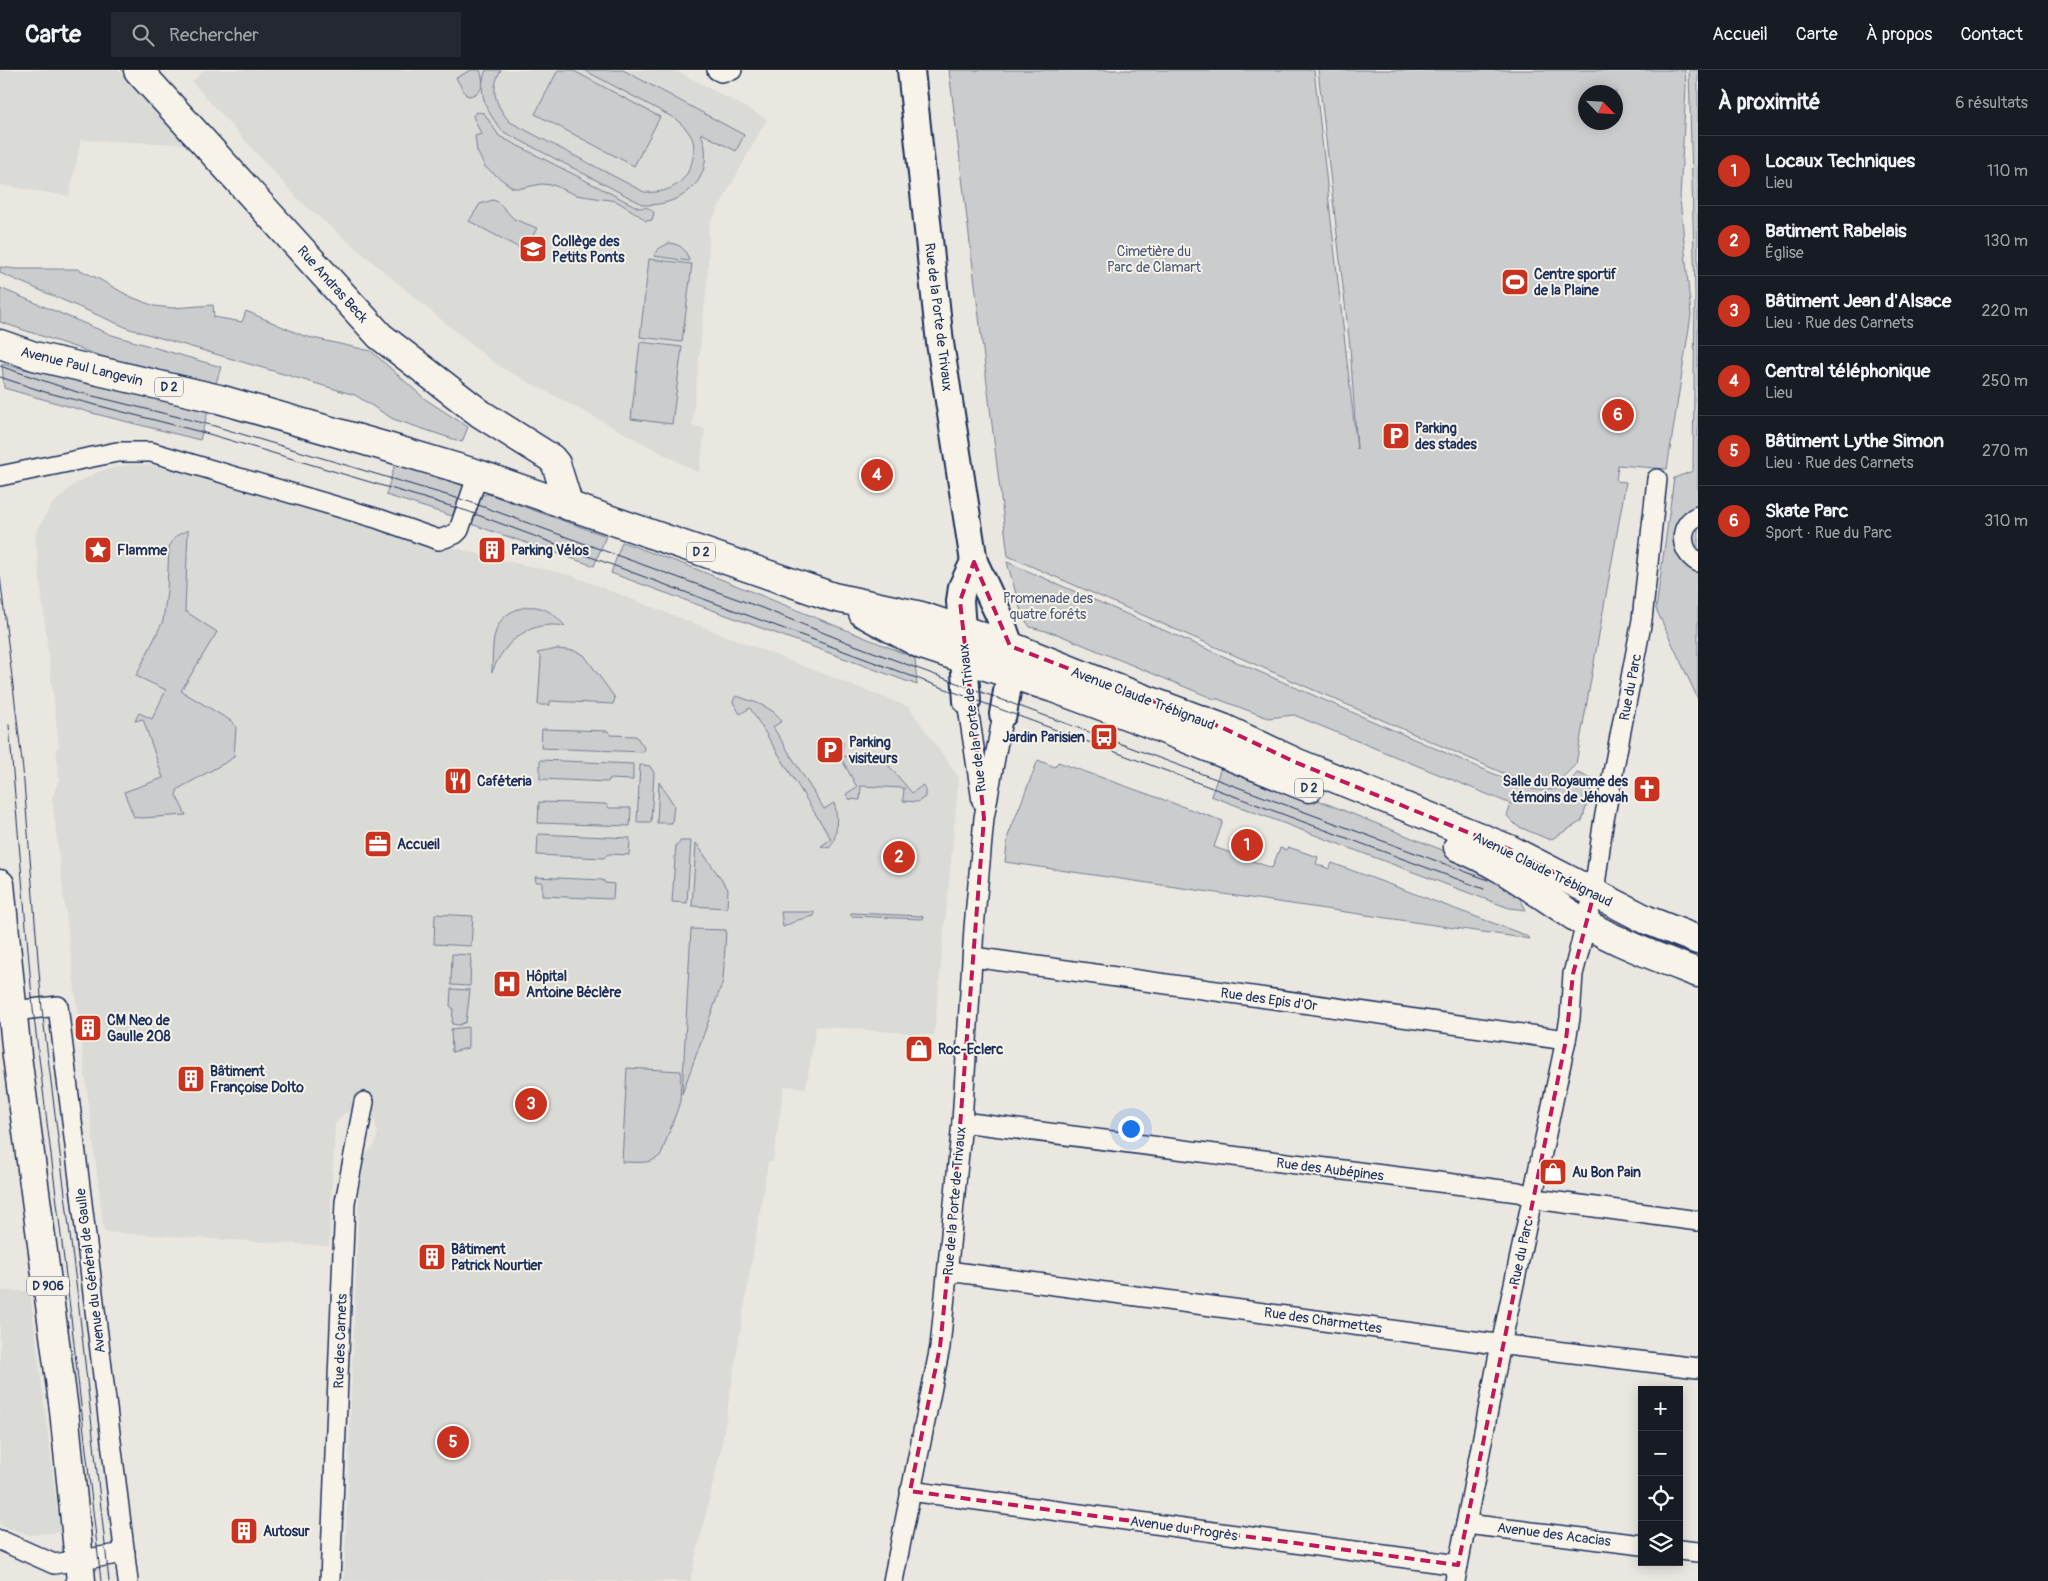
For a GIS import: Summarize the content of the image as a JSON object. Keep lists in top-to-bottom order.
{
  "streets": {
    "main road": [
      "Rue Andras Beck",
      "Avenue Paul Langevin",
      "D 2",
      "Avenue Claude Trébignaud",
      "D 906"
    ],
    "street": [
      "Rue de la Porte de Trivaux",
      "Rue du Parc",
      "Rue des Epis d'Or",
      "Rue des Aubépines",
      "Avenue du Général de Gaulle",
      "Rue des Charmettes",
      "Rue des Carnets",
      "Avenue du Progrès",
      "Avenue des Acacias"
    ]
  },
  "crossings": [
    ["Rue Andras Beck", "D 2"],
    ["Rue Andras Beck", "Avenue Claude Trébignaud"],
    ["Rue de la Porte de Trivaux", "D 2"],
    ["Rue de la Porte de Trivaux", "Avenue Claude Trébignaud"],
    ["Rue de la Porte de Trivaux", "Rue des Epis d'Or"],
    ["Rue de la Porte de Trivaux", "Rue des Aubépines"],
    ["Rue de la Porte de Trivaux", "Rue des Charmettes"],
    ["Rue de la Porte de Trivaux", "Avenue du Progrès"],
    ["Avenue Paul Langevin", "D 2"],
    ["D 2", "Rue du Parc"],
    ["D 2", "Avenue Claude Trébignaud"],
    ["Rue du Parc", "Avenue Claude Trébignaud"],
    ["Rue du Parc", "Rue des Epis d'Or"],
    ["Rue du Parc", "Rue des Aubépines"],
    ["Rue du Parc", "Rue des Charmettes"],
    ["Rue du Parc", "Avenue du Progrès"],
    ["Rue du Parc", "Avenue des Acacias"],
    ["Avenue du Général de Gaulle", "D 906"]
  ],
  "parks": ["Cimetière du Parc de Clamart", "Promenade des quatre forêts"],
  "places": {
    "school or university": ["Collège des Petits Ponts"],
    "sports": ["Centre sportif de la Plaine"],
    "parking": ["Parking des stades", "Parking visiteurs"],
    "place": ["Flamme"],
    "building": [
      "Parking Vélos",
      "CM Neo de Gaulle 208",
      "Bâtiment Françoise Dolto",
      "Bâtiment Patrick Nourtier",
      "Autosur"
    ],
    "bus stop": ["Jardin Parisien"],
    "restaurant": ["Caféteria"],
    "church": ["Salle du Royaume des témoins de Jéhovah"],
    "office": ["Accueil"],
    "hospital": ["Hôpital Antoine Béclère"],
    "shop": ["Roc-Eclerc", "Au Bon Pain"]
  },
  "north": "bottom right",
  "page": {
    "header": "Carte",
    "search": "Rechercher",
    "nav": [
      "Accueil",
      "Carte",
      "À propos",
      "Contact"
    ],
    "heading": ["À proximité", "6 résultats"],
    "list": [
      {
        "mark": "1",
        "name": "Locaux Techniques",
        "note": "Lieu",
        "value": "110 m"
      },
      {
        "mark": "2",
        "name": "Batiment Rabelais",
        "note": "Église",
        "value": "130 m"
      },
      {
        "mark": "3",
        "name": "Bâtiment Jean d'Alsace",
        "note": "Lieu · Rue des Carnets",
        "value": "220 m"
      },
      {
        "mark": "4",
        "name": "Central téléphonique",
        "note": "Lieu",
        "value": "250 m"
      },
      {
        "mark": "5",
        "name": "Bâtiment Lythe Simon",
        "note": "Lieu · Rue des Carnets",
        "value": "270 m"
      },
      {
        "mark": "6",
        "name": "Skate Parc",
        "note": "Sport · Rue du Parc",
        "value": "310 m"
      }
    ],
    "pins": [
      "6",
      "4",
      "1",
      "2",
      "3",
      "5"
    ],
    "map_buttons": ["+", "−"]
  }
}
